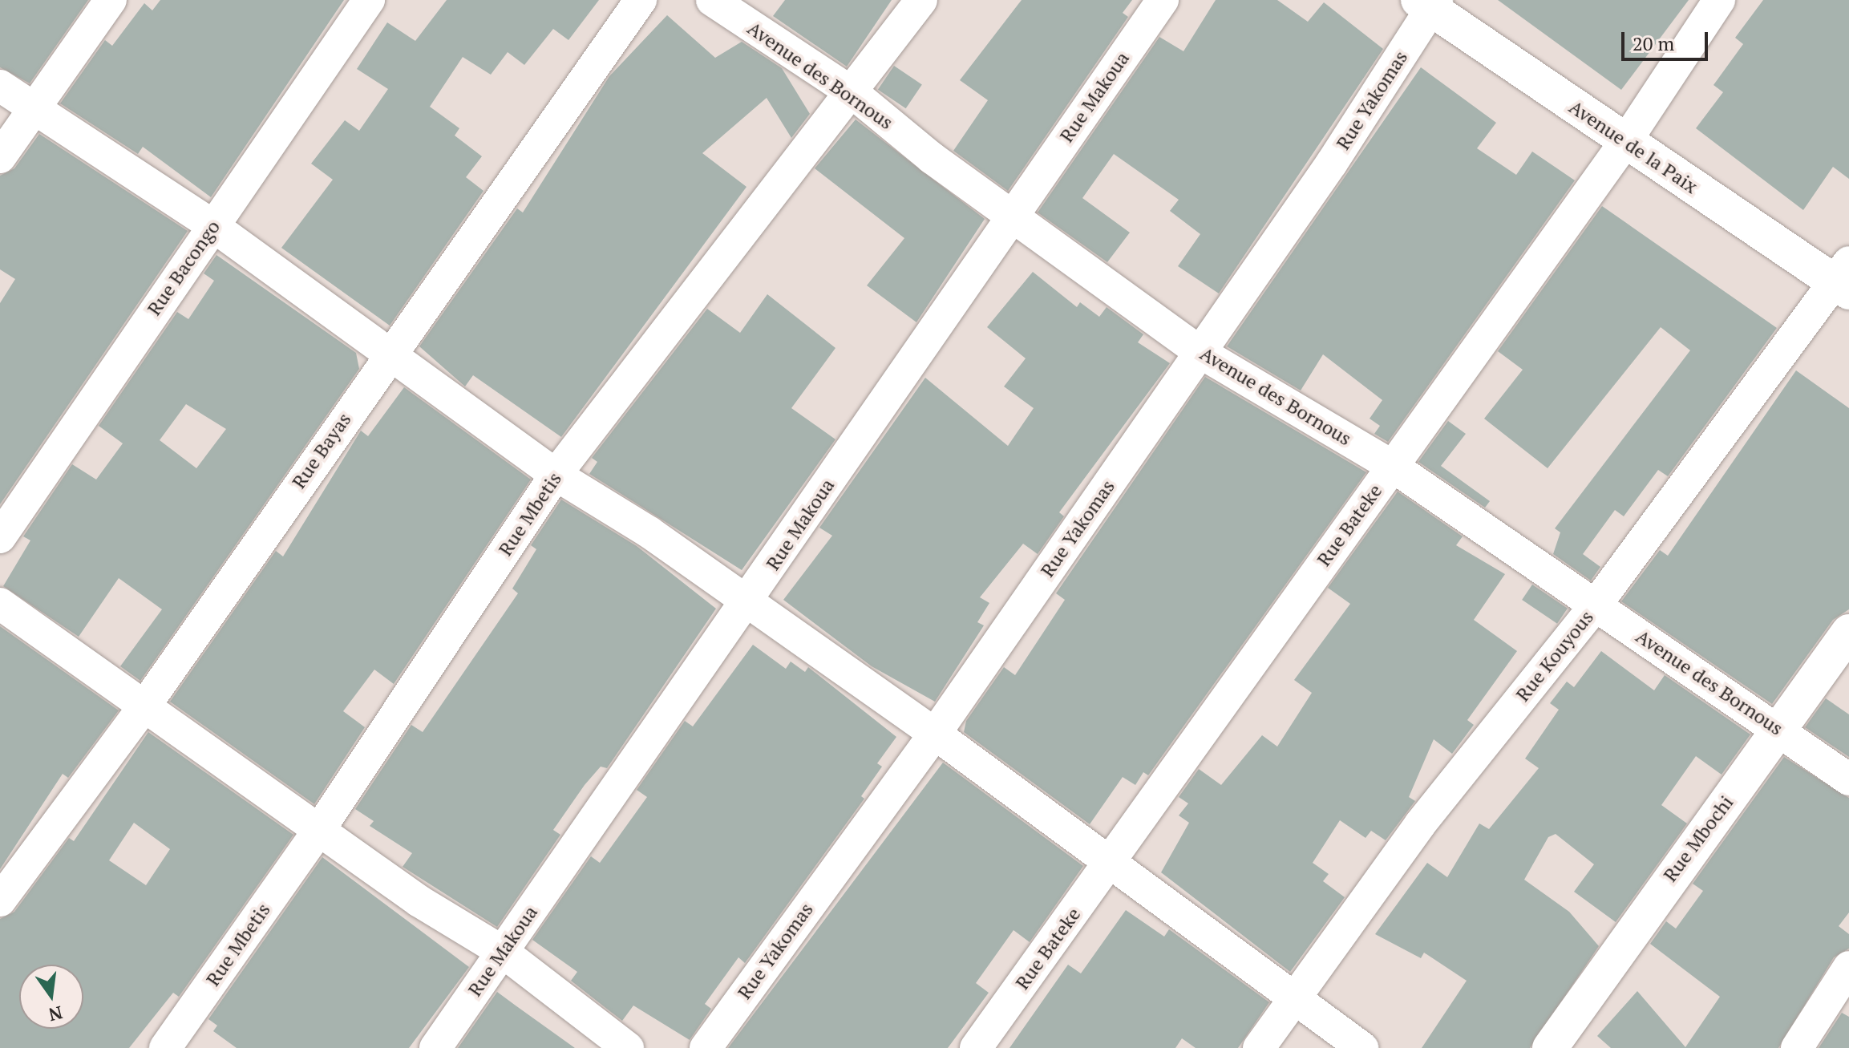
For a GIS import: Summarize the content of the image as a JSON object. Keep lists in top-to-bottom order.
{
  "streets": {
    "main road": ["Avenue de la Paix", "Rue Mbochi"],
    "street": [
      "Avenue des Bornous",
      "Rue Makoua",
      "Rue Yakomas",
      "Rue Bacongo",
      "Rue Bayas",
      "Rue Mbetis",
      "Rue Bateke",
      "Rue Kouyous"
    ]
  },
  "crossings": [
    ["Avenue des Bornous", "Rue Makoua"],
    ["Avenue des Bornous", "Rue Yakomas"],
    ["Avenue des Bornous", "Rue Mbetis"],
    ["Avenue des Bornous", "Rue Bateke"],
    ["Avenue des Bornous", "Rue Kouyous"],
    ["Avenue des Bornous", "Rue Mbochi"],
    ["Rue Yakomas", "Avenue de la Paix"],
    ["Avenue de la Paix", "Rue Bateke"],
    ["Avenue de la Paix", "Rue Kouyous"]
  ],
  "scale_bar": "20 m",
  "north": "bottom"
}
